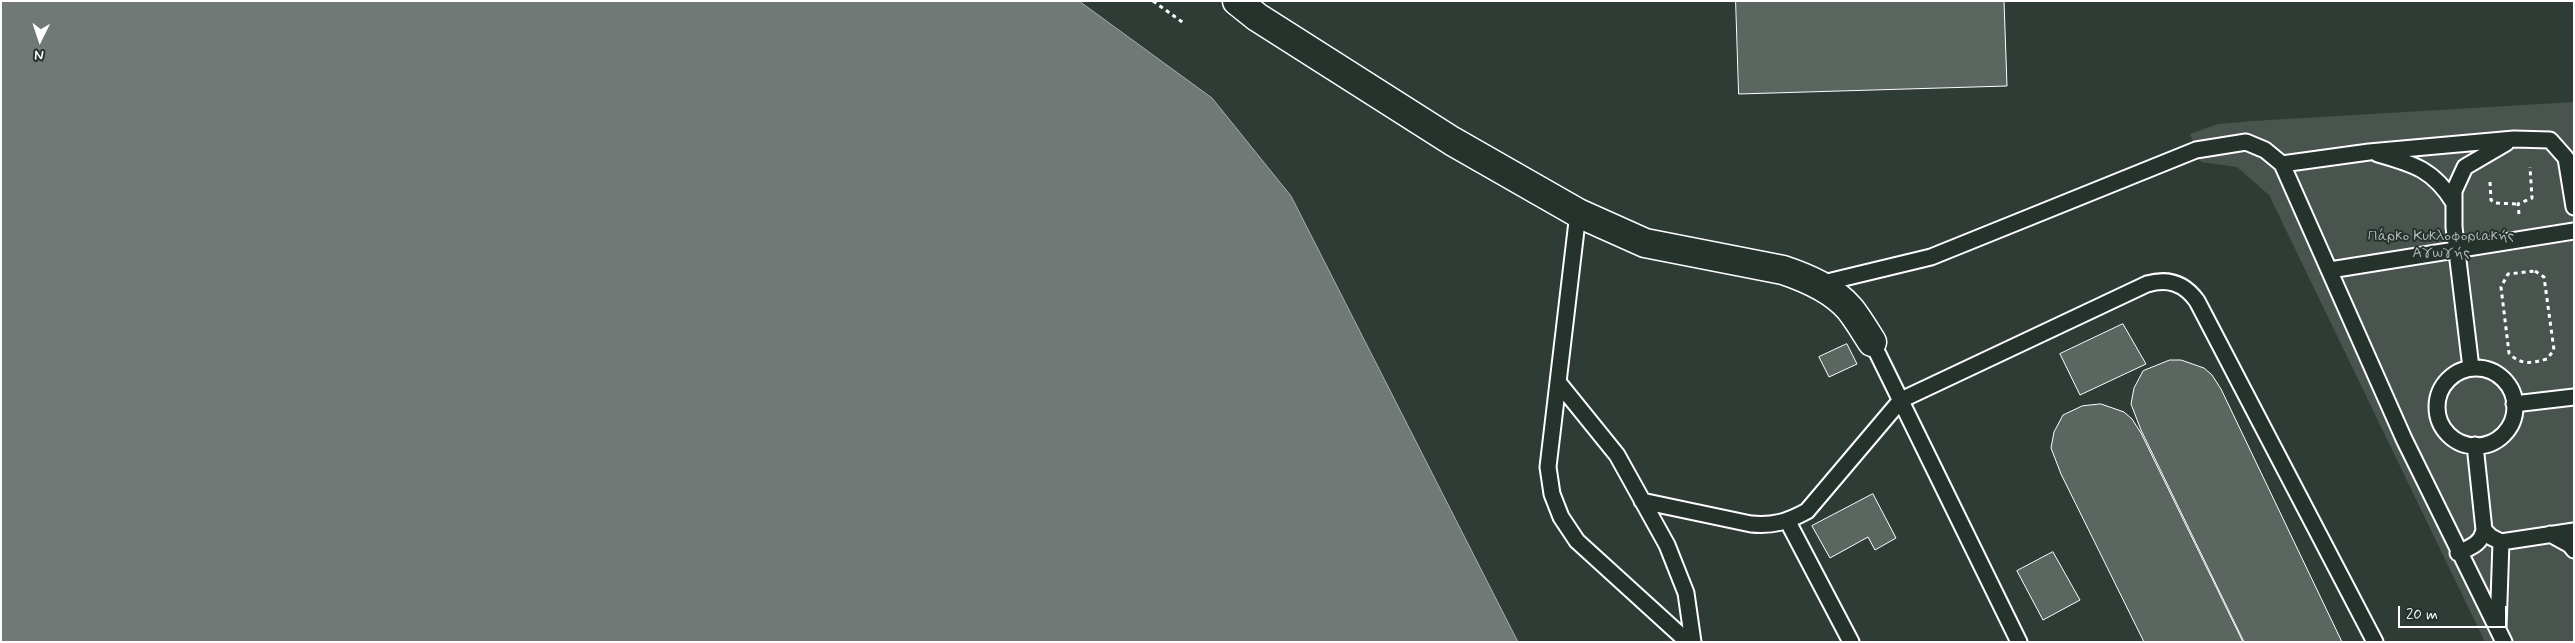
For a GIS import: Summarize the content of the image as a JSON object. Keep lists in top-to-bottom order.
{
  "parks": ["Πάρκο Κυκλοφοριακής Αγωγής"],
  "scale_bar": "20 m",
  "north": "bottom"
}
